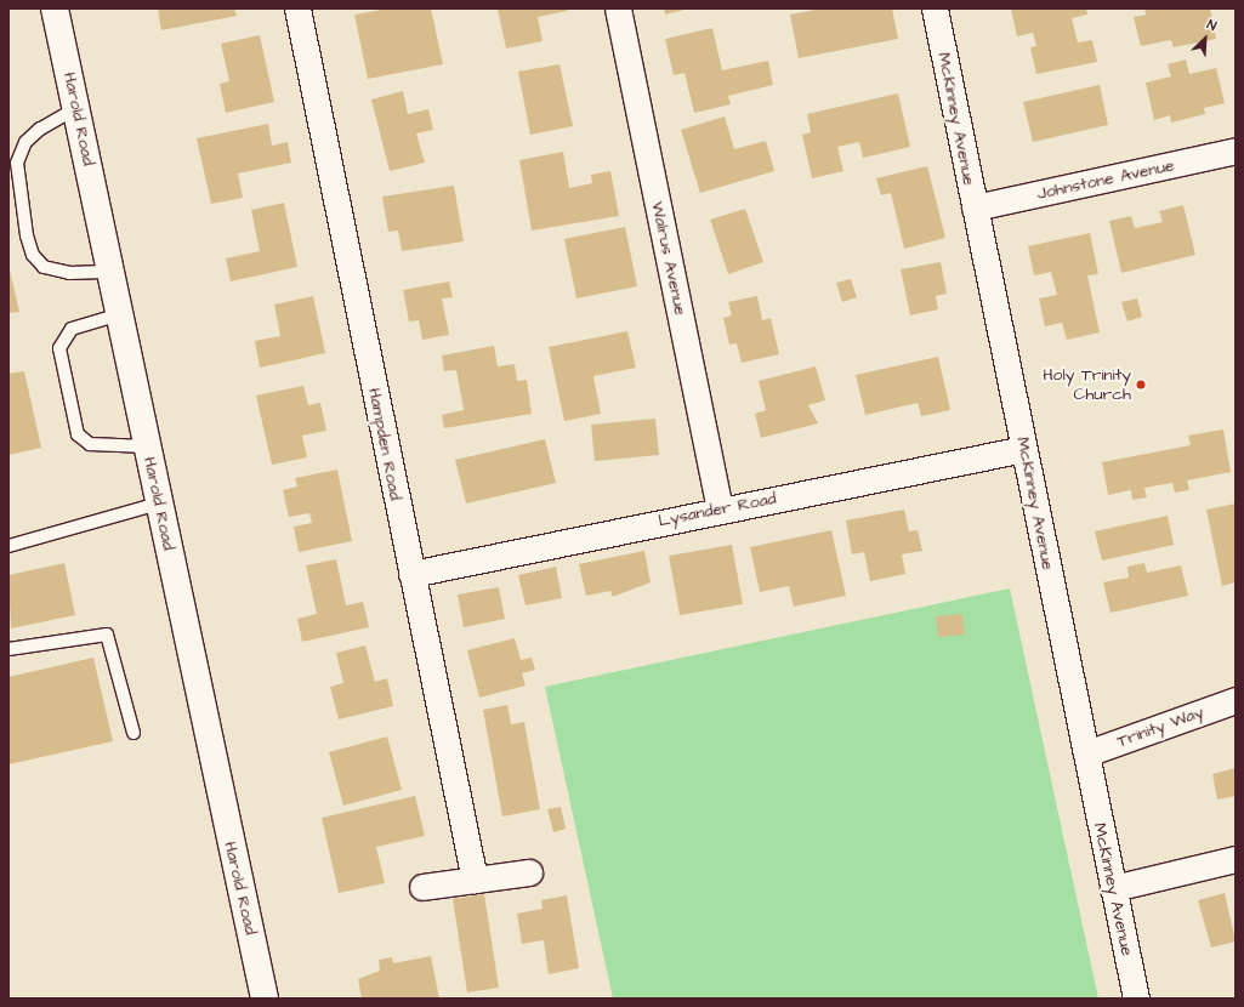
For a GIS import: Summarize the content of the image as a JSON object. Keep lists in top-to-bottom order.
{
  "streets": {
    "main road": ["Harold Road"],
    "street": [
      "McKinney Avenue",
      "Johnstone Avenue",
      "Walrus Avenue",
      "Hampden Road",
      "Lysander Road",
      "Trinity Way"
    ]
  },
  "crossings": [
    ["McKinney Avenue", "Johnstone Avenue"],
    ["McKinney Avenue", "Lysander Road"],
    ["McKinney Avenue", "Trinity Way"],
    ["Walrus Avenue", "Lysander Road"],
    ["Hampden Road", "Lysander Road"]
  ],
  "places": ["Holy Trinity Church"],
  "north": "top right"
}
